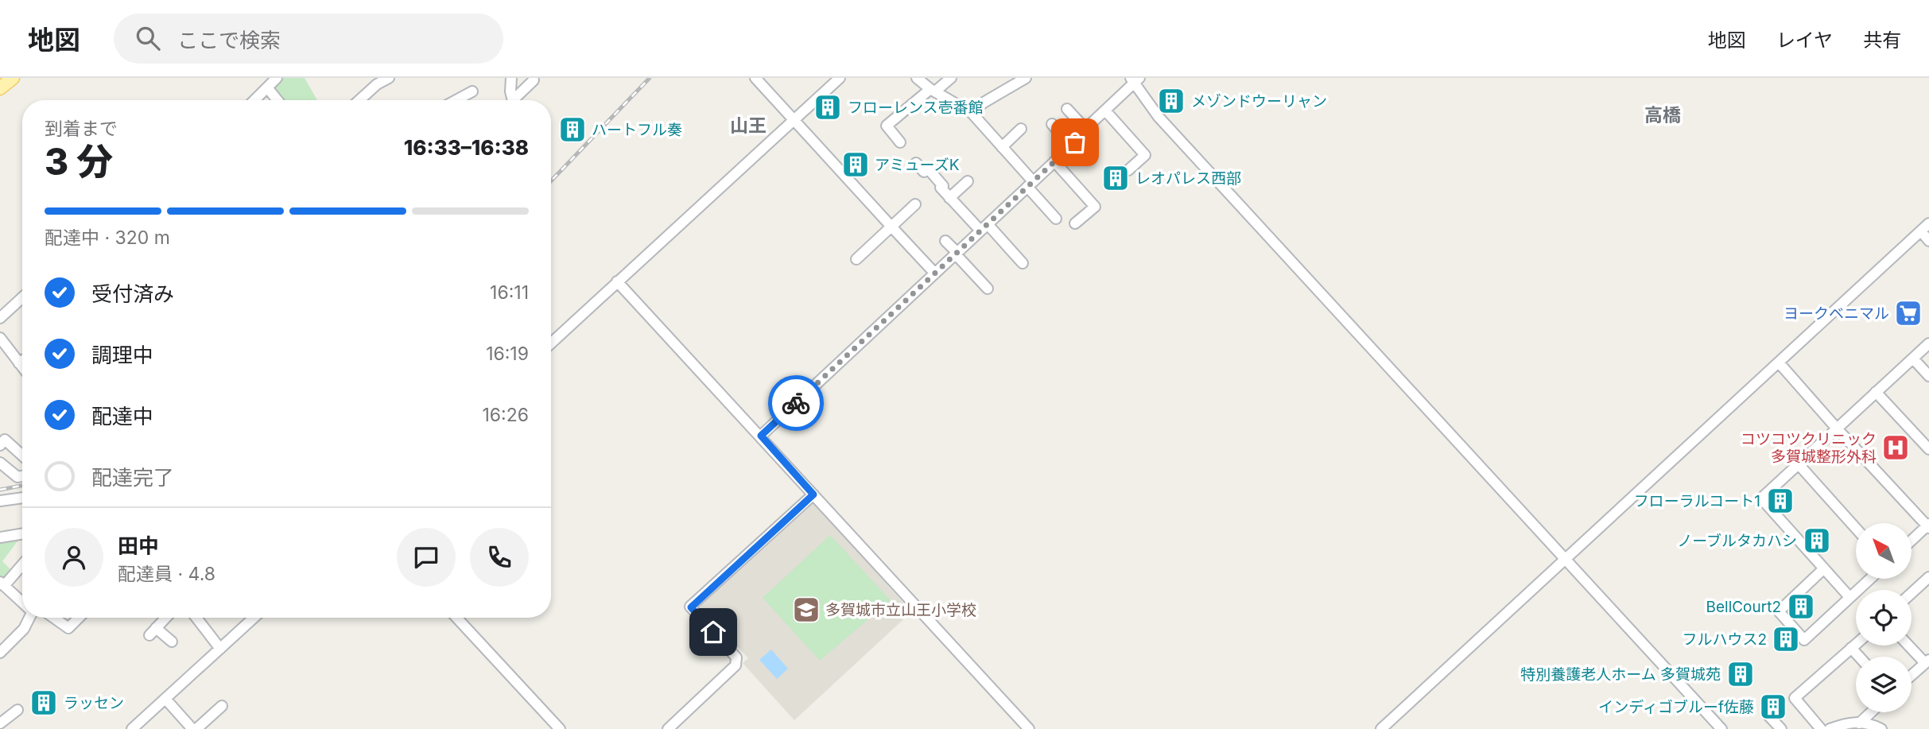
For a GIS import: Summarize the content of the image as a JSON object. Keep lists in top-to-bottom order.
{
  "districts": ["高橋", "山王"],
  "places": {
    "building": [
      "メゾンドウーリャン",
      "フローレンス壱番館",
      "ハートフル奏",
      "アミューズK",
      "レオパレス西部",
      "フローラルコート1",
      "ノーブルタカハシ",
      "BellCourt2",
      "フルハウス2",
      "特別養護老人ホーム 多賀城苑",
      "ラッセン",
      "インディゴブルーf佐藤"
    ],
    "supermarket": ["ヨークベニマル"],
    "hospital": ["コツコツクリニック 多賀城整形外科"],
    "school or university": ["多賀城市立山王小学校"]
  },
  "north": "top left",
  "page": {
    "header": "地図",
    "search": "ここで検索",
    "nav": ["地図", "レイヤ", "共有"],
    "heading": ["3 分", "到着まで", "16:33–16:38"],
    "panel": ["田中", "配達員 · 4.8"],
    "bar": "配達中 · 320 m",
    "list": [
      ["受付済み", "16:11"],
      ["調理中", "16:19"],
      ["配達中", "16:26"],
      "配達完了"
    ]
  }
}
